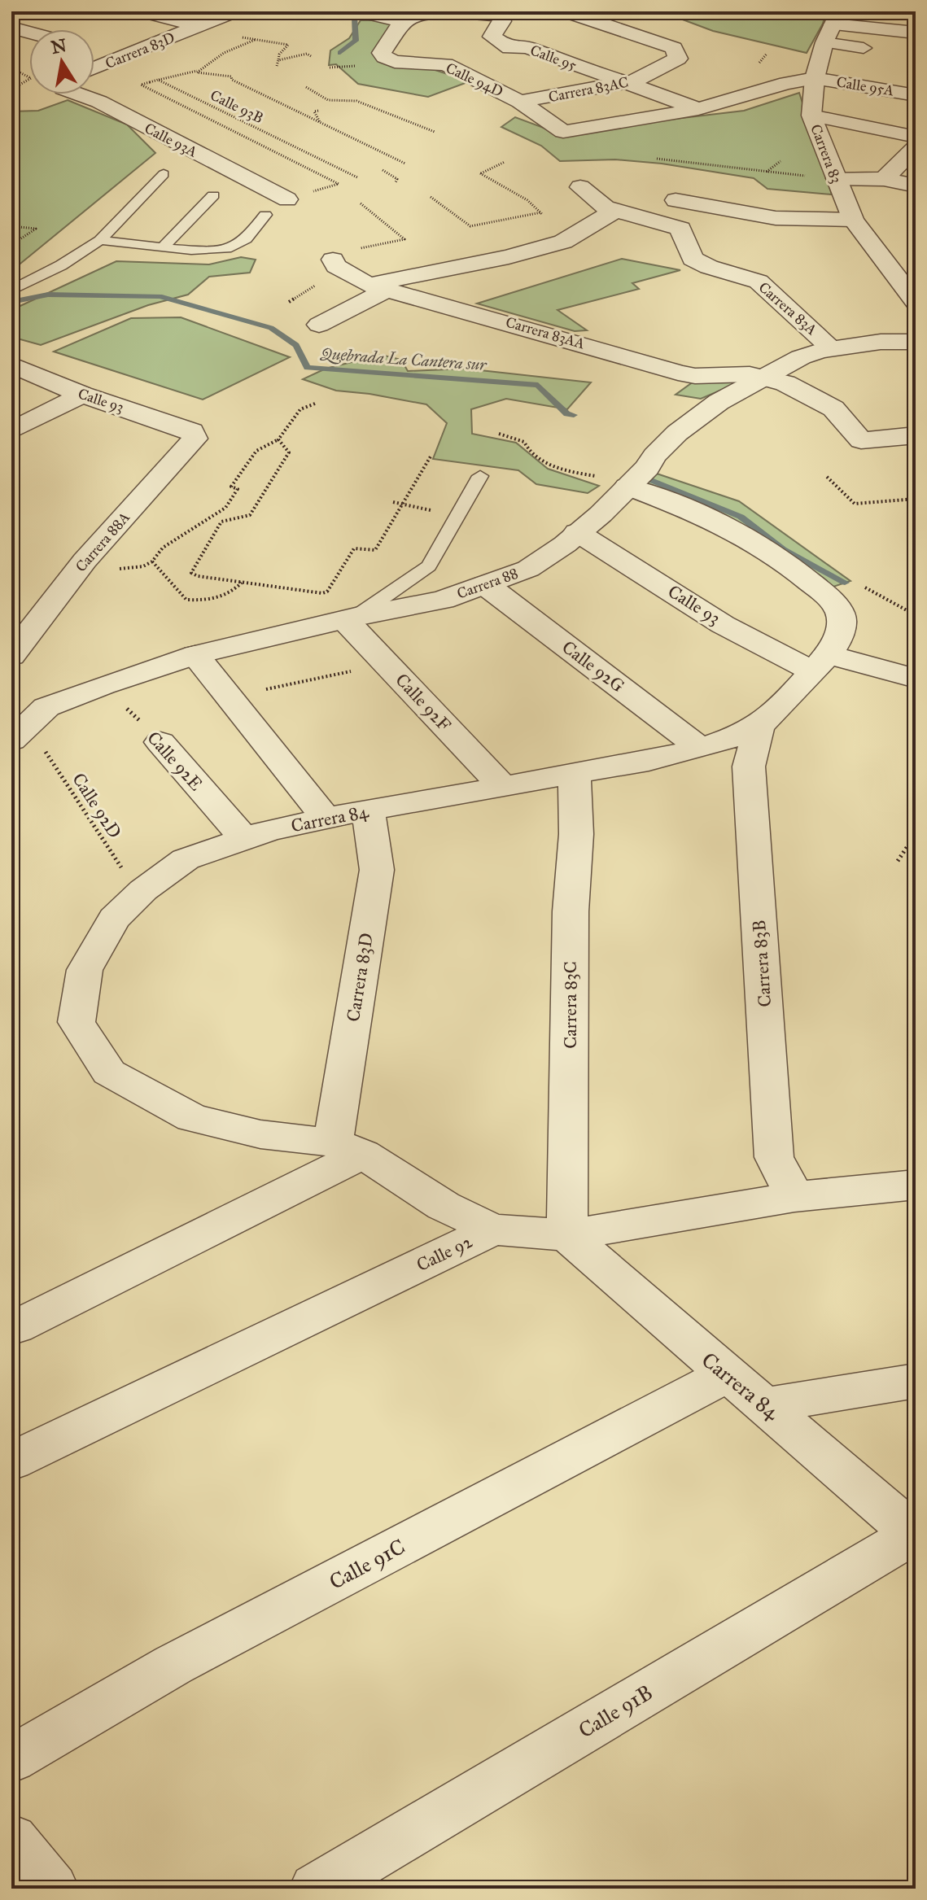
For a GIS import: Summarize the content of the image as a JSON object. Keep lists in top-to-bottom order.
{
  "streets": {
    "street": [
      "Carrera 83D",
      "Calle 95",
      "Calle 94D",
      "Calle 95A",
      "Carrera 83AC",
      "Calle 93A",
      "Carrera 83",
      "Carrera 83A",
      "Carrera 83AA",
      "Calle 93",
      "Carrera 88A",
      "Carrera 88",
      "Calle 92G",
      "Calle 92F",
      "Calle 92E",
      "Carrera 84",
      "Carrera 83B",
      "Carrera 83C",
      "Calle 92",
      "Calle 91C",
      "Calle 91B"
    ],
    "path": ["Calle 93B", "Calle 92D"]
  },
  "crossings": [
    ["Carrera 83D", "Carrera 84"],
    ["Calle 95", "Calle 94D"],
    ["Calle 95", "Carrera 83AC"],
    ["Calle 94D", "Carrera 83AC"],
    ["Calle 95A", "Carrera 83"],
    ["Carrera 83A", "Carrera 88"],
    ["Carrera 83AA", "Carrera 88"],
    ["Calle 93", "Carrera 88A"],
    ["Calle 93", "Carrera 88"],
    ["Calle 93", "Carrera 84"],
    ["Carrera 88", "Calle 92G"],
    ["Carrera 88", "Calle 92F"],
    ["Carrera 88", "Calle 92E"],
    ["Carrera 88", "Calle 92D"],
    ["Carrera 88", "Carrera 84"],
    ["Calle 92G", "Carrera 84"],
    ["Calle 92F", "Carrera 84"],
    ["Calle 92E", "Carrera 84"],
    ["Calle 92D", "Carrera 84"],
    ["Carrera 84", "Carrera 83B"],
    ["Carrera 84", "Carrera 83C"],
    ["Carrera 84", "Calle 92"],
    ["Carrera 84", "Calle 91C"],
    ["Carrera 84", "Calle 91B"],
    ["Carrera 83B", "Calle 92"],
    ["Carrera 83C", "Calle 92"]
  ],
  "water": ["Quebrada La Cantera sur"],
  "north": "top"
}
